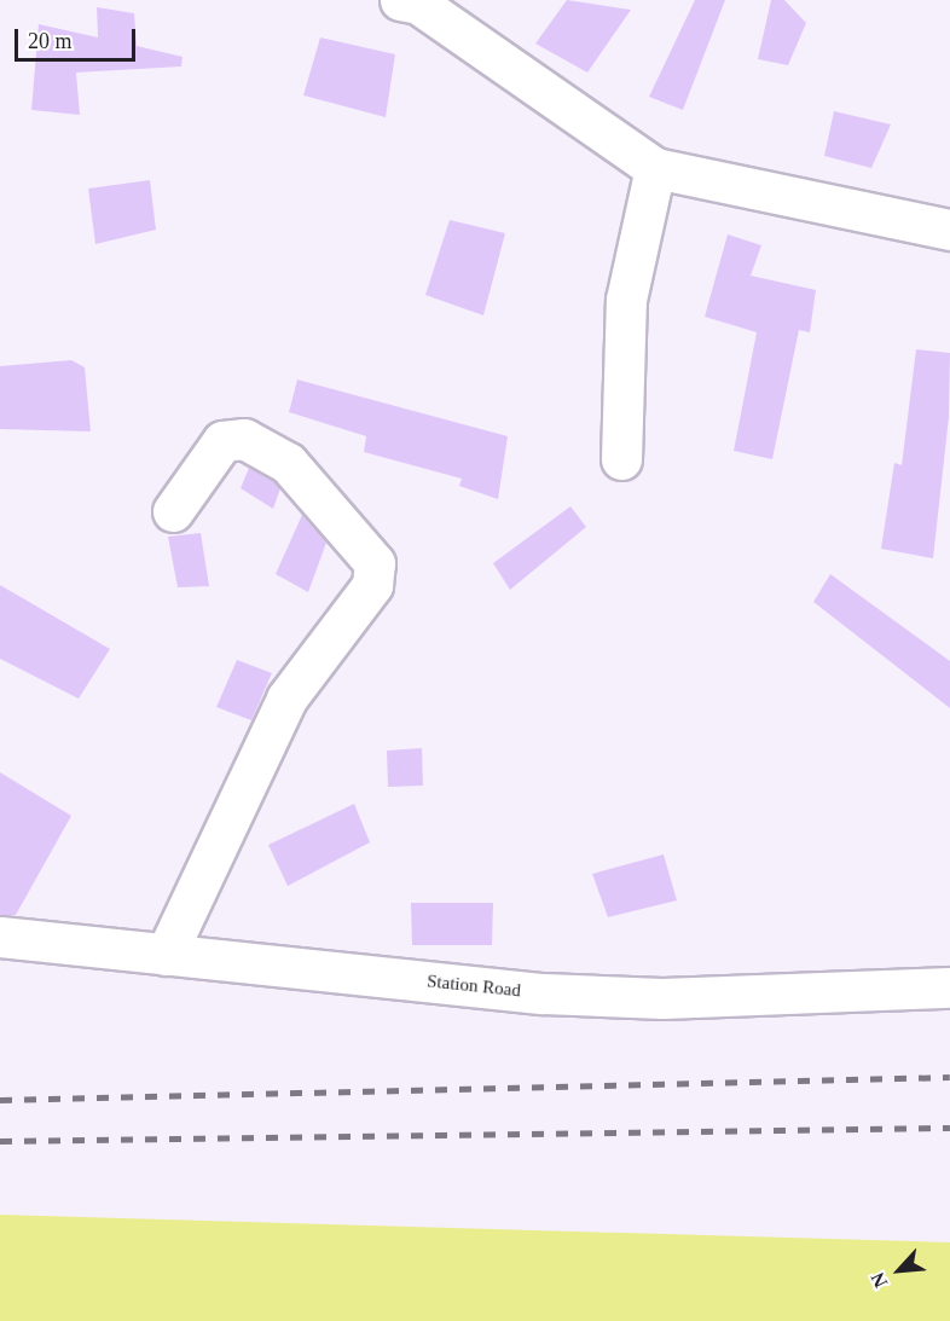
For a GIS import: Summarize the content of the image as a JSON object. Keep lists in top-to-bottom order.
{
  "streets": {
    "street": ["Station Road"]
  },
  "scale_bar": "20 m",
  "north": "bottom left"
}
